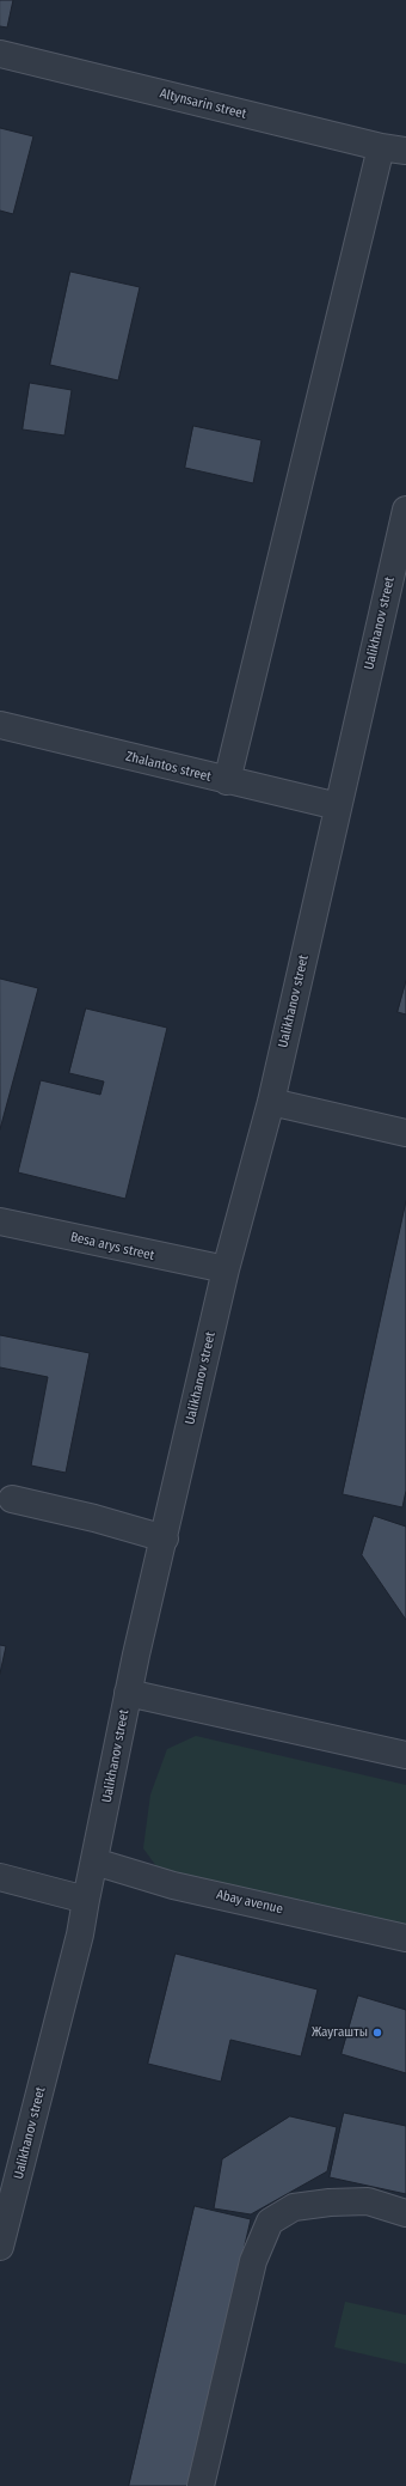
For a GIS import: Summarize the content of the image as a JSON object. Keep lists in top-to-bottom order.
{
  "streets": {
    "street": [
      "Altynsarin street",
      "Ualikhanov street",
      "Zhalantos street",
      "Besa arys street",
      "Abay avenue"
    ]
  },
  "crossings": [
    ["Ualikhanov street", "Zhalantos street"],
    ["Ualikhanov street", "Besa arys street"],
    ["Ualikhanov street", "Abay avenue"]
  ],
  "places": ["Жаугашты"]
}
